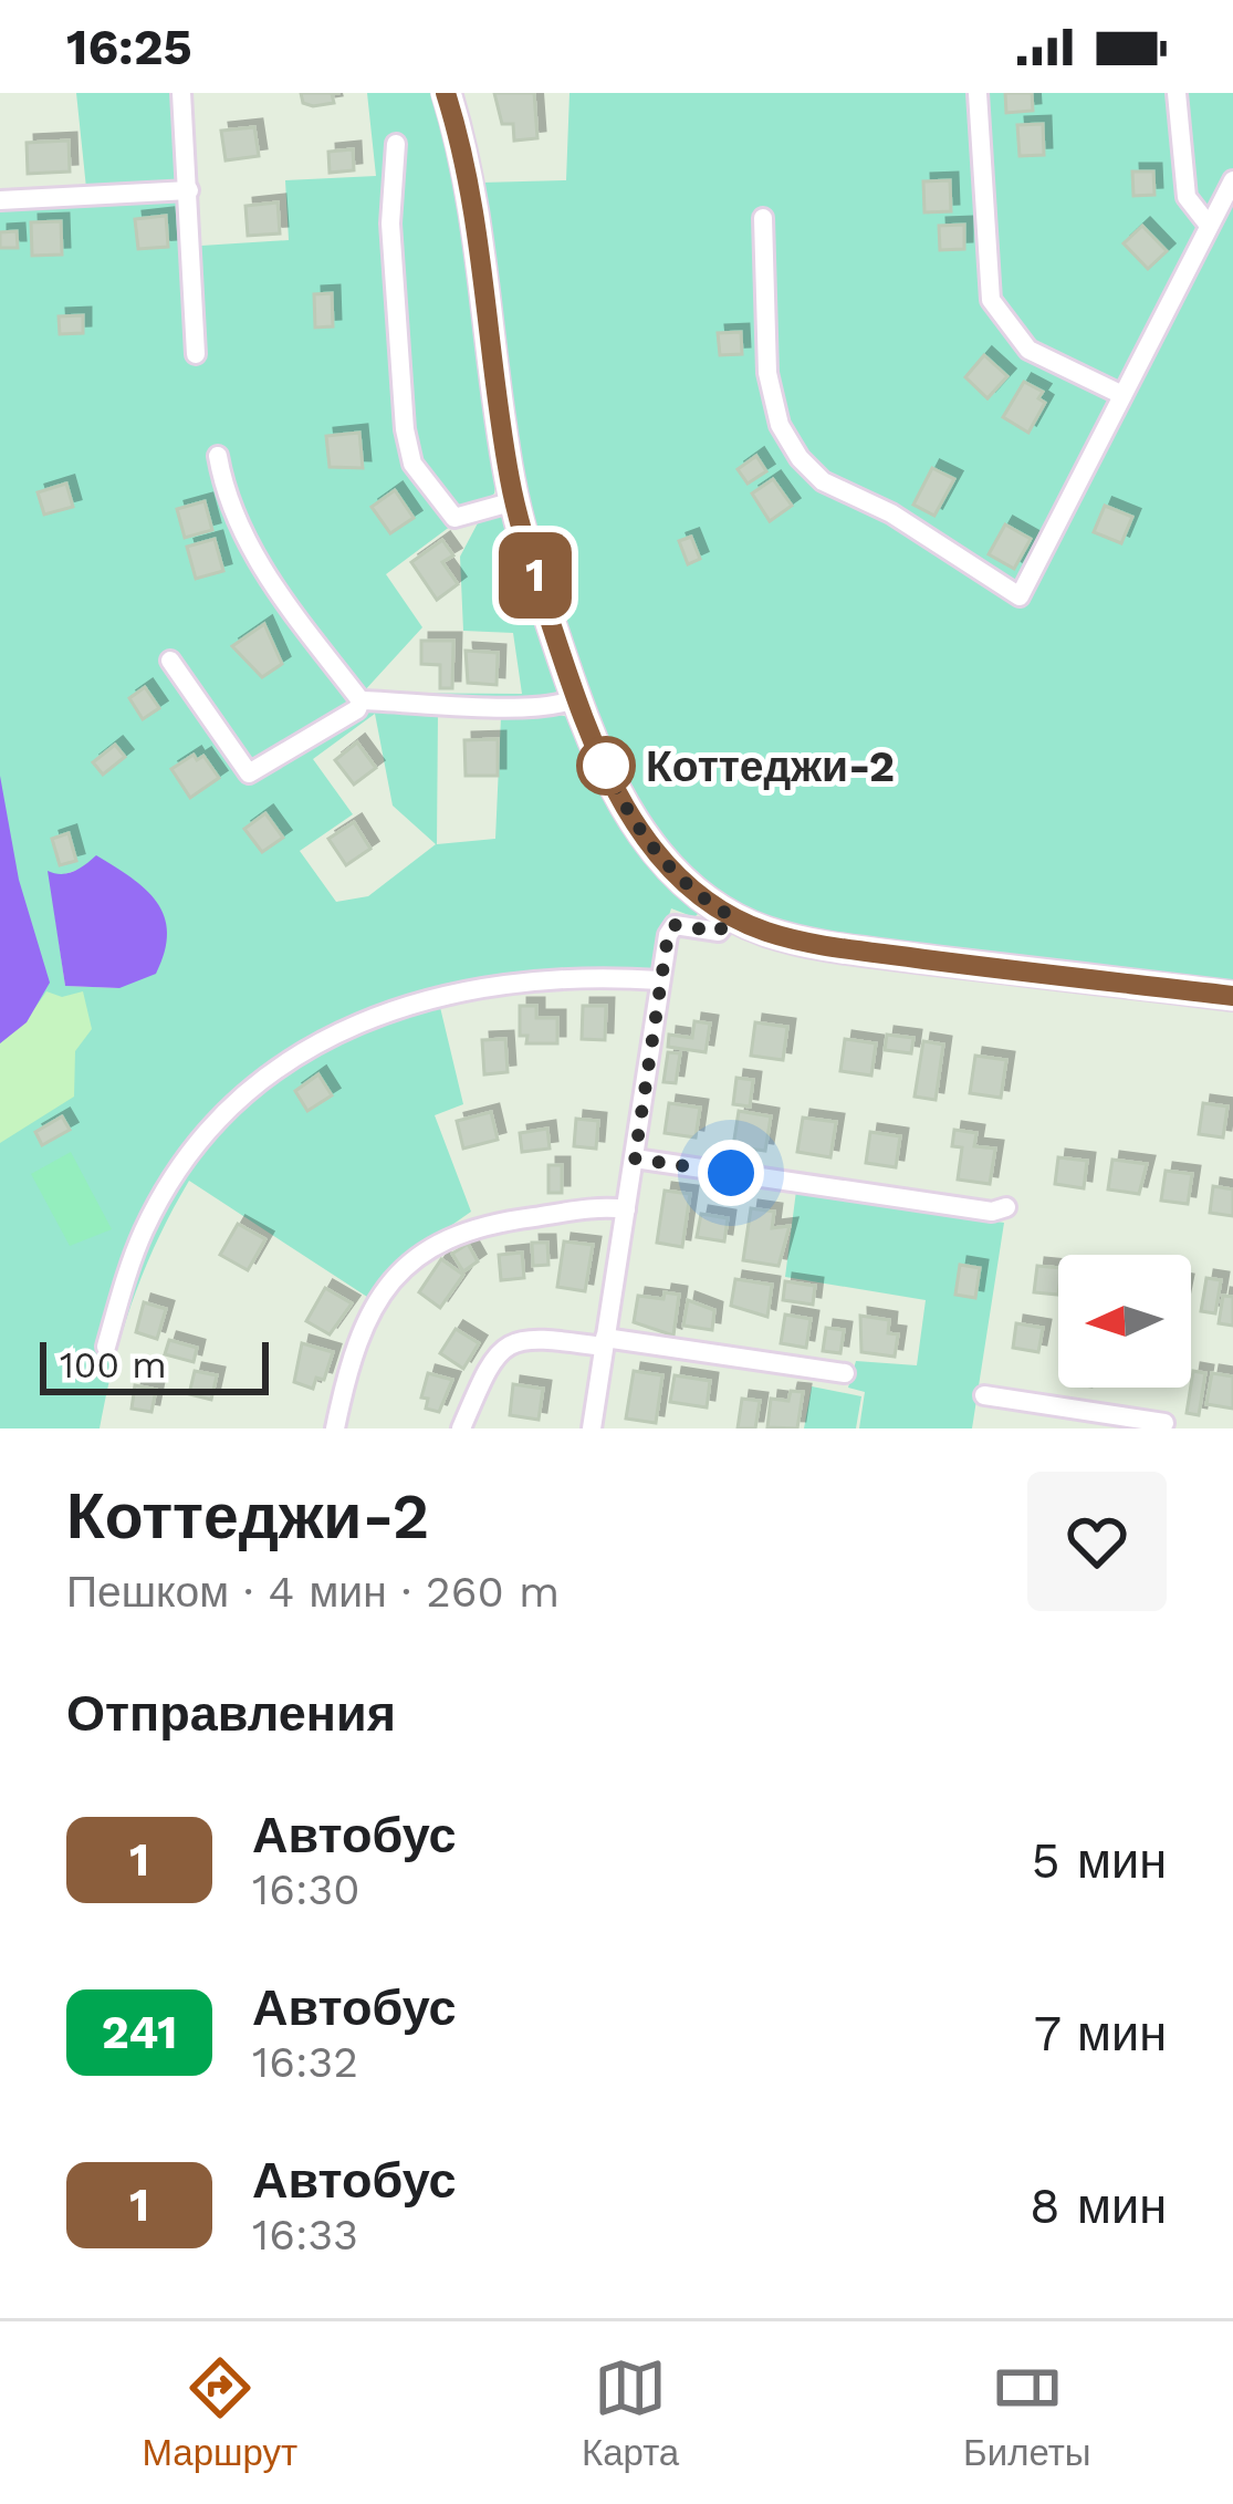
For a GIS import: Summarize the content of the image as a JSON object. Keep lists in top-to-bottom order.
{
  "places": ["Коттеджи-2"],
  "lines": ["bus line 1"],
  "scale_bar": "100 m",
  "north": "left",
  "page": {
    "status": "16:25",
    "on_map": "1",
    "scale": "100 m",
    "heading": [
      ["Коттеджи-2", "Пешком · 4 мин · 260 m"],
      "Отправления"
    ],
    "list": [
      {
        "mark": "1",
        "name": "Автобус",
        "note": "16:30",
        "value": "5 мин"
      },
      {
        "mark": "241",
        "name": "Автобус",
        "note": "16:32",
        "value": "7 мин"
      },
      {
        "mark": "1",
        "name": "Автобус",
        "note": "16:33",
        "value": "8 мин"
      }
    ],
    "tabs": ["Маршрут", "Карта", "Билеты"]
  }
}
